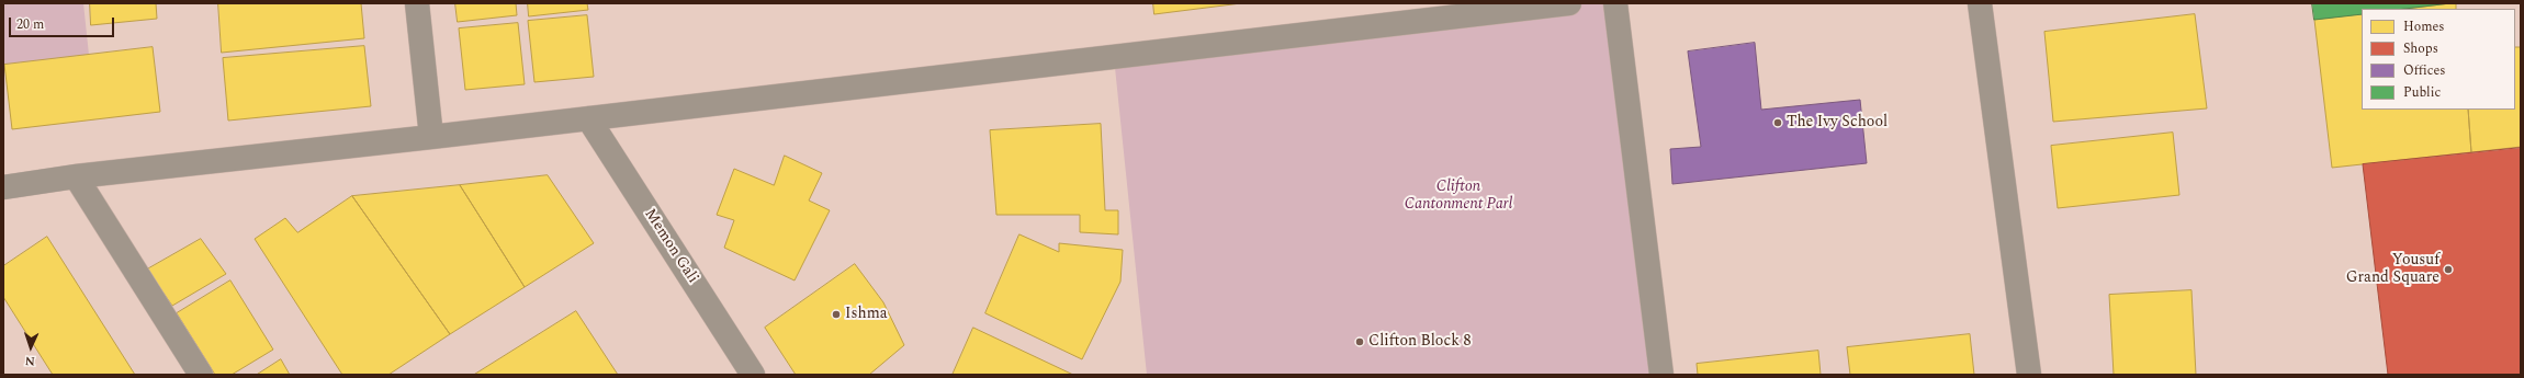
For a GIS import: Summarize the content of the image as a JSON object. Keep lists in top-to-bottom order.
{
  "streets": {
    "street": ["Memon Gali"]
  },
  "parks": ["Clifton Cantonment Parl"],
  "places": [
    "The Ivy School",
    "Yousuf Grand Square",
    "Ishma",
    "Clifton Block 8"
  ],
  "legend": [
    "Homes",
    "Shops",
    "Offices",
    "Public"
  ],
  "scale_bar": "20 m",
  "north": "bottom"
}
